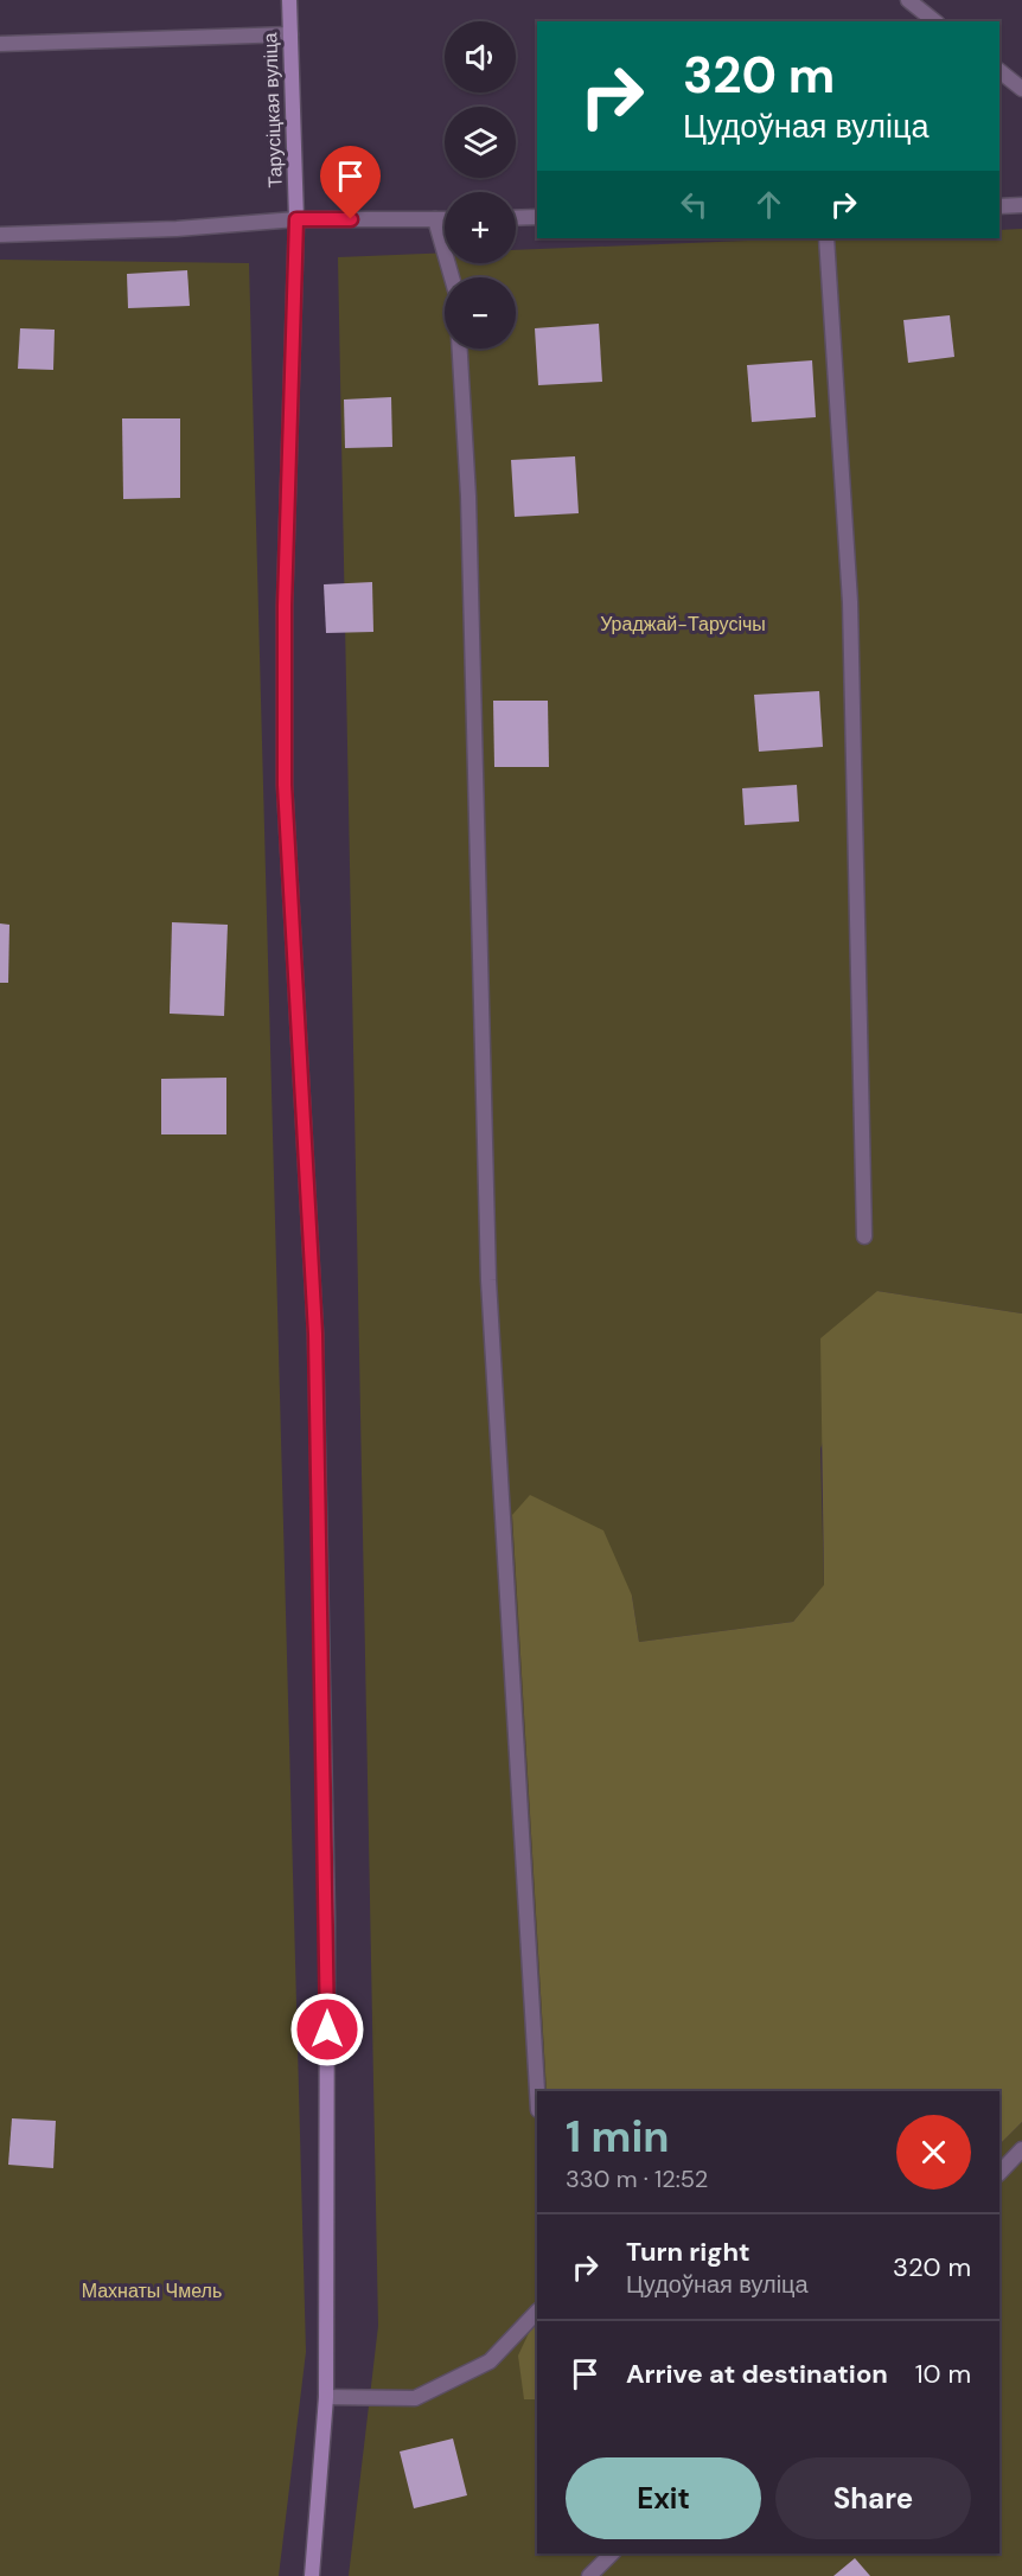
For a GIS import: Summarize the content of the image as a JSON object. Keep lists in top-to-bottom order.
{
  "streets": {
    "street": ["Тарусіцкая вуліца"]
  },
  "parks": ["Ураджай-Тарусічы", "Махнаты Чмель"],
  "page": {
    "map_buttons": ["+", "−"],
    "turn": ["320 m", "Цудоўная вуліца"],
    "heading": ["1 min", "330 m · 12:52"],
    "list": [
      {
        "name": "Turn right",
        "note": "Цудоўная вуліца",
        "value": "320 m"
      },
      {
        "name": "Arrive at destination",
        "value": "10 m"
      }
    ],
    "buttons": ["Exit", "Share"]
  }
}
